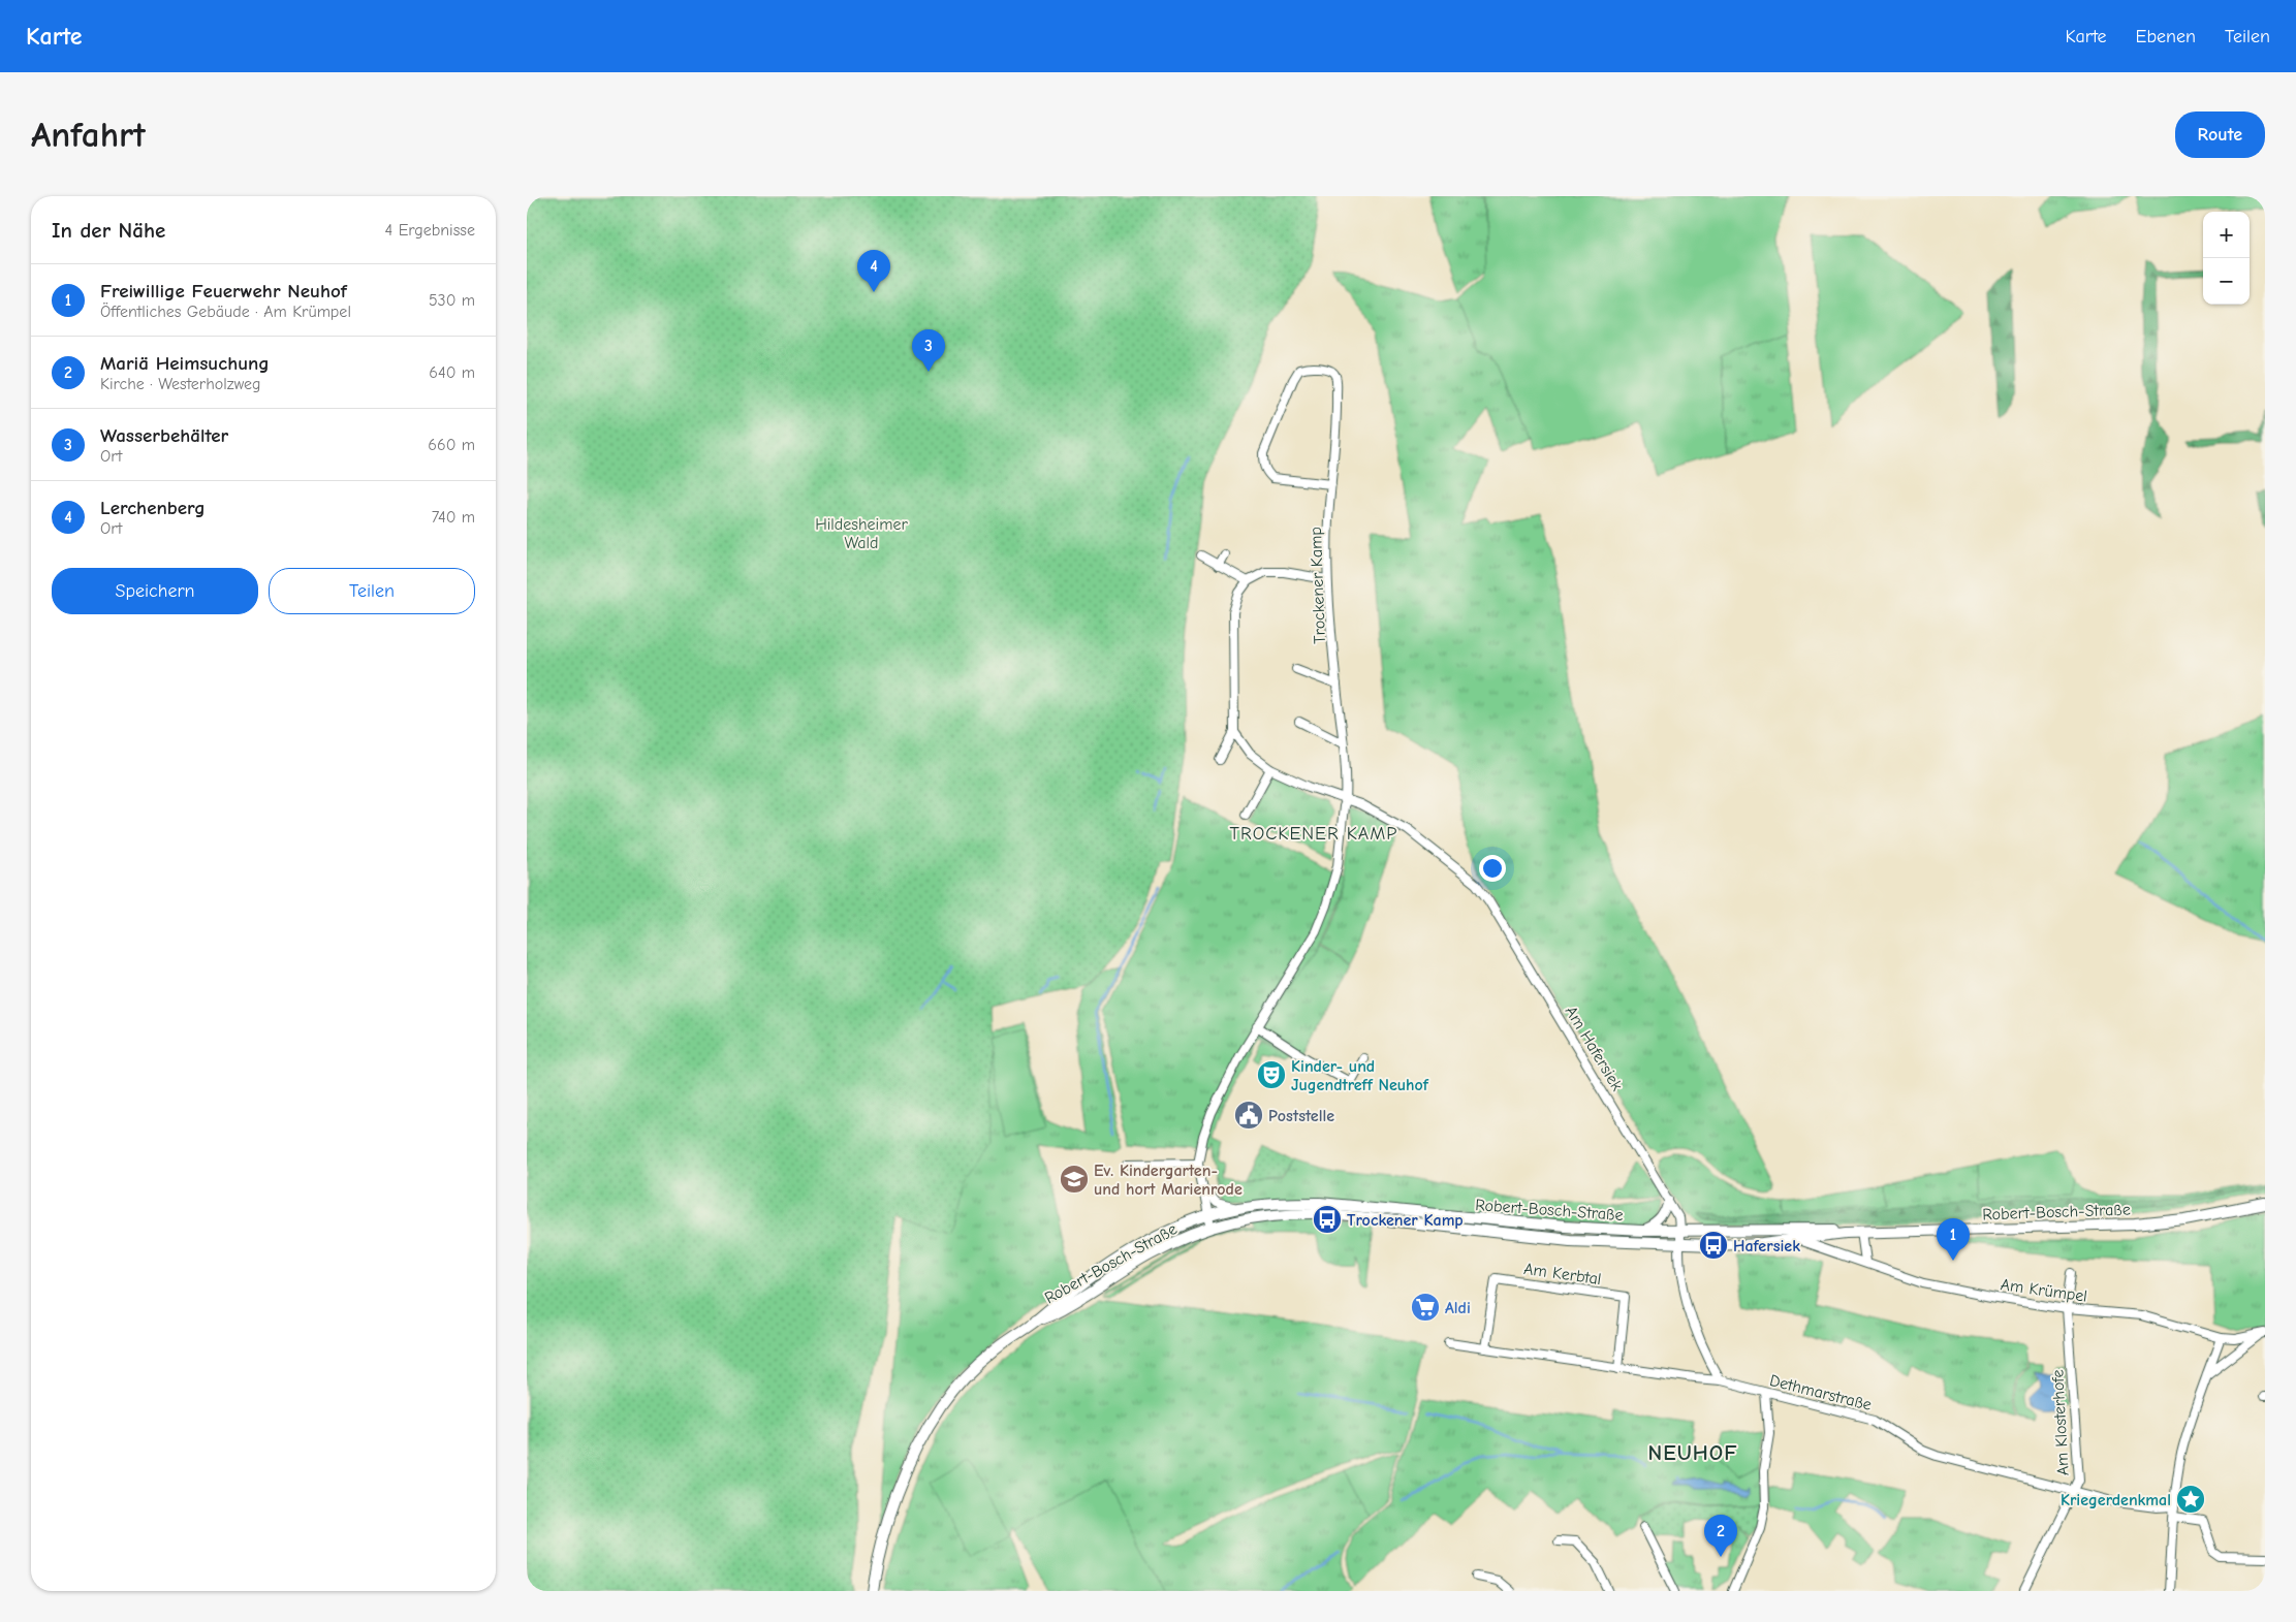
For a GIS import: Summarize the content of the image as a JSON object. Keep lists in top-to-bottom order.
{
  "streets": {
    "main road": ["Robert-Bosch-Straße"],
    "street": [
      "Trockener Kamp",
      "Am Hafersiek",
      "Am Kerbtal",
      "Am Krümpel",
      "Dethmarstraße",
      "Am Klosterhofe"
    ]
  },
  "crossings": [
    ["Trockener Kamp", "Am Hafersiek"],
    ["Trockener Kamp", "Robert-Bosch-Straße"],
    ["Am Hafersiek", "Robert-Bosch-Straße"],
    ["Am Hafersiek", "Dethmarstraße"],
    ["Robert-Bosch-Straße", "Am Krümpel"],
    ["Am Kerbtal", "Dethmarstraße"],
    ["Am Krümpel", "Am Klosterhofe"],
    ["Dethmarstraße", "Am Klosterhofe"]
  ],
  "districts": ["TROCKENER KAMP", "NEUHOF"],
  "parks": ["Hildesheimer Wald"],
  "places": {
    "theatre": ["Kinder- und Jugendtreff Neuhof"],
    "public building": ["Poststelle"],
    "school or university": ["Ev. Kindergarten- und hort Marienrode"],
    "bus stop": ["Trockener Kamp", "Hafersiek"],
    "supermarket": ["Aldi"],
    "place": ["Kriegerdenkmal"]
  },
  "page": {
    "header": "Karte",
    "nav": ["Karte", "Ebenen", "Teilen"],
    "buttons": [
      "Route",
      ["Speichern", "Teilen"]
    ],
    "title": "Anfahrt",
    "heading": ["In der Nähe", "4 Ergebnisse"],
    "map_buttons": ["+", "−"],
    "pins": [
      "4",
      "3",
      "1",
      "2"
    ],
    "list": [
      {
        "mark": "1",
        "name": "Freiwillige Feuerwehr Neuhof",
        "note": "Öffentliches Gebäude · Am Krümpel",
        "value": "530 m"
      },
      {
        "mark": "2",
        "name": "Mariä Heimsuchung",
        "note": "Kirche · Westerholzweg",
        "value": "640 m"
      },
      {
        "mark": "3",
        "name": "Wasserbehälter",
        "note": "Ort",
        "value": "660 m"
      },
      {
        "mark": "4",
        "name": "Lerchenberg",
        "note": "Ort",
        "value": "740 m"
      }
    ]
  }
}
